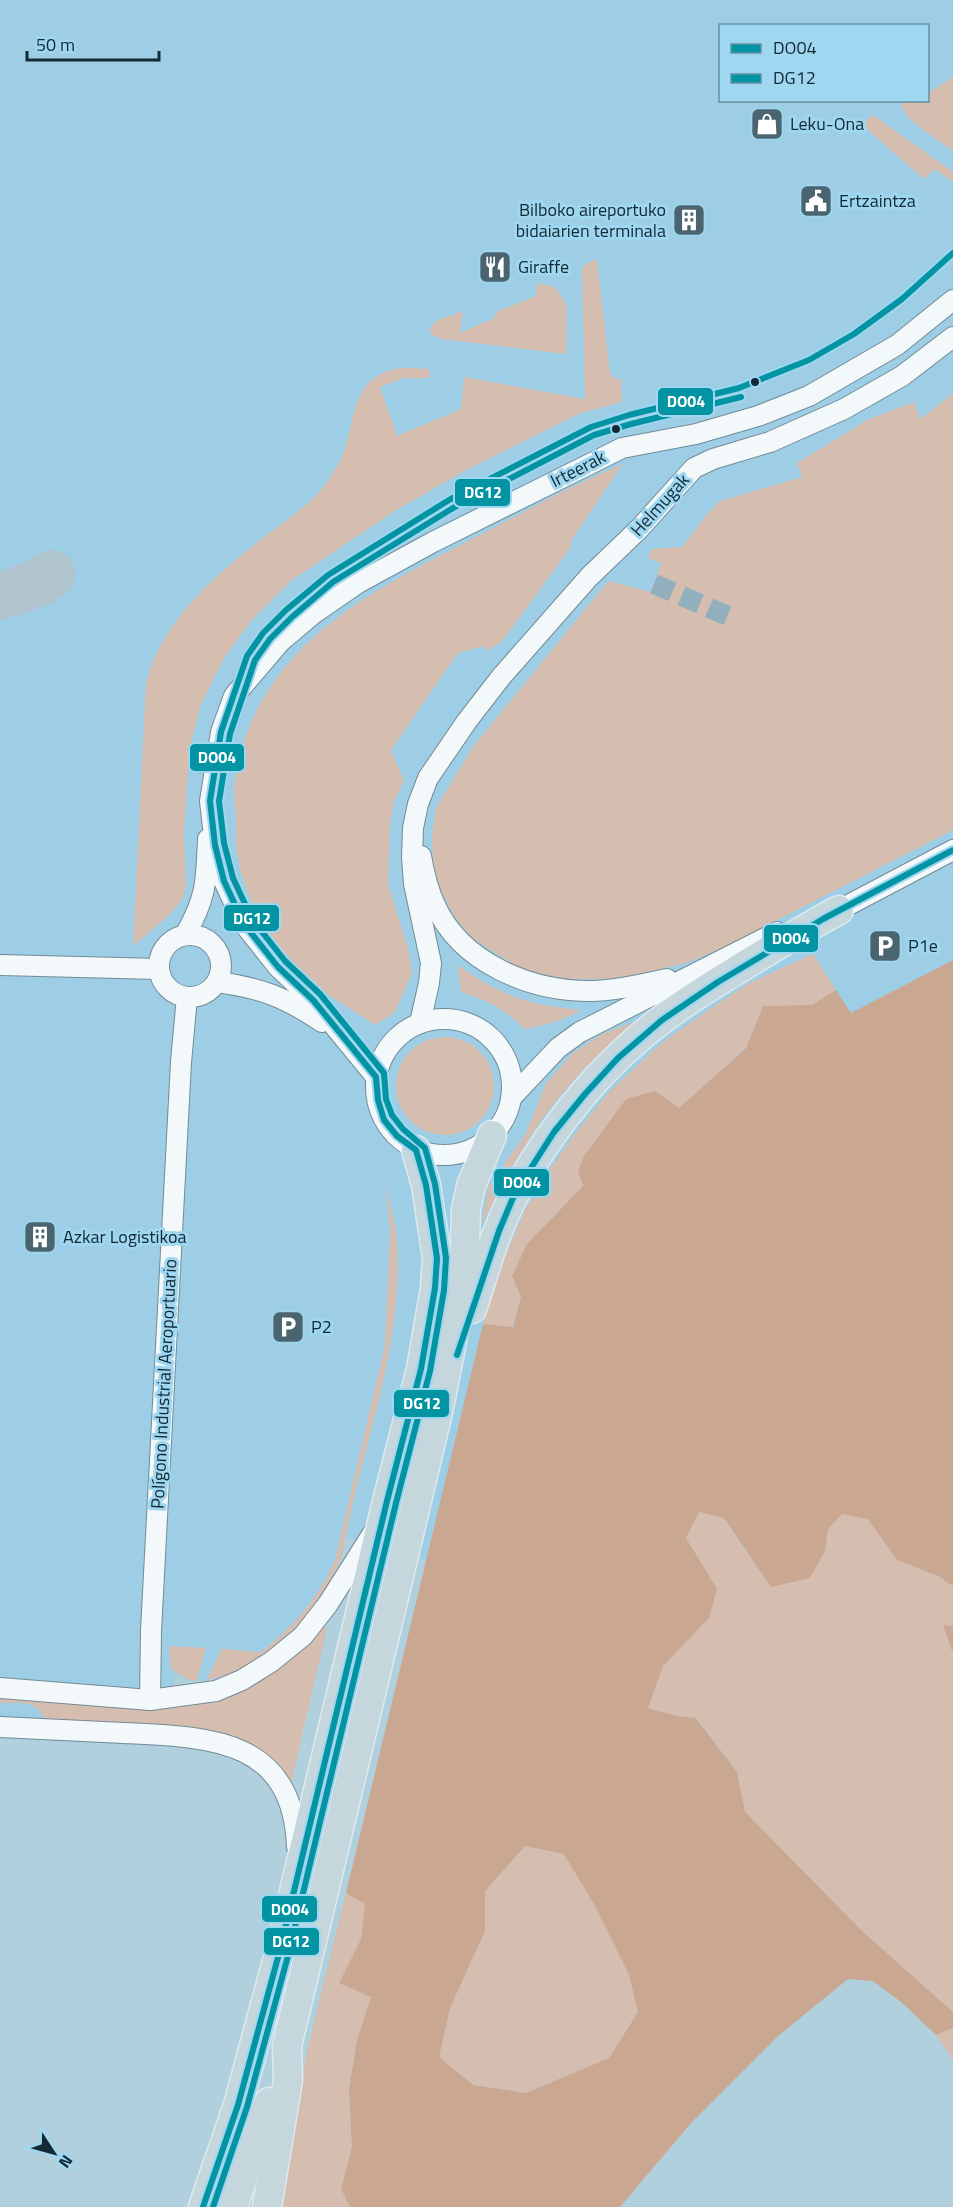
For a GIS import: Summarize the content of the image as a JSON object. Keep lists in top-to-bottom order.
{
  "streets": {
    "street": ["Irteerak", "Helmugak", "Polígono Industrial Aeroportuario"]
  },
  "places": {
    "shop": ["Leku-Ona"],
    "public building": ["Ertzaintza"],
    "building": ["Bilboko aireportuko bidaiarien terminala", "Azkar Logistikoa"],
    "restaurant": ["Giraffe"],
    "parking": ["P1e", "P2"]
  },
  "lines": ["transit line DO04", "transit line DG12"],
  "legend": ["DO04", "DG12"],
  "scale_bar": "50 m",
  "north": "bottom right"
}
